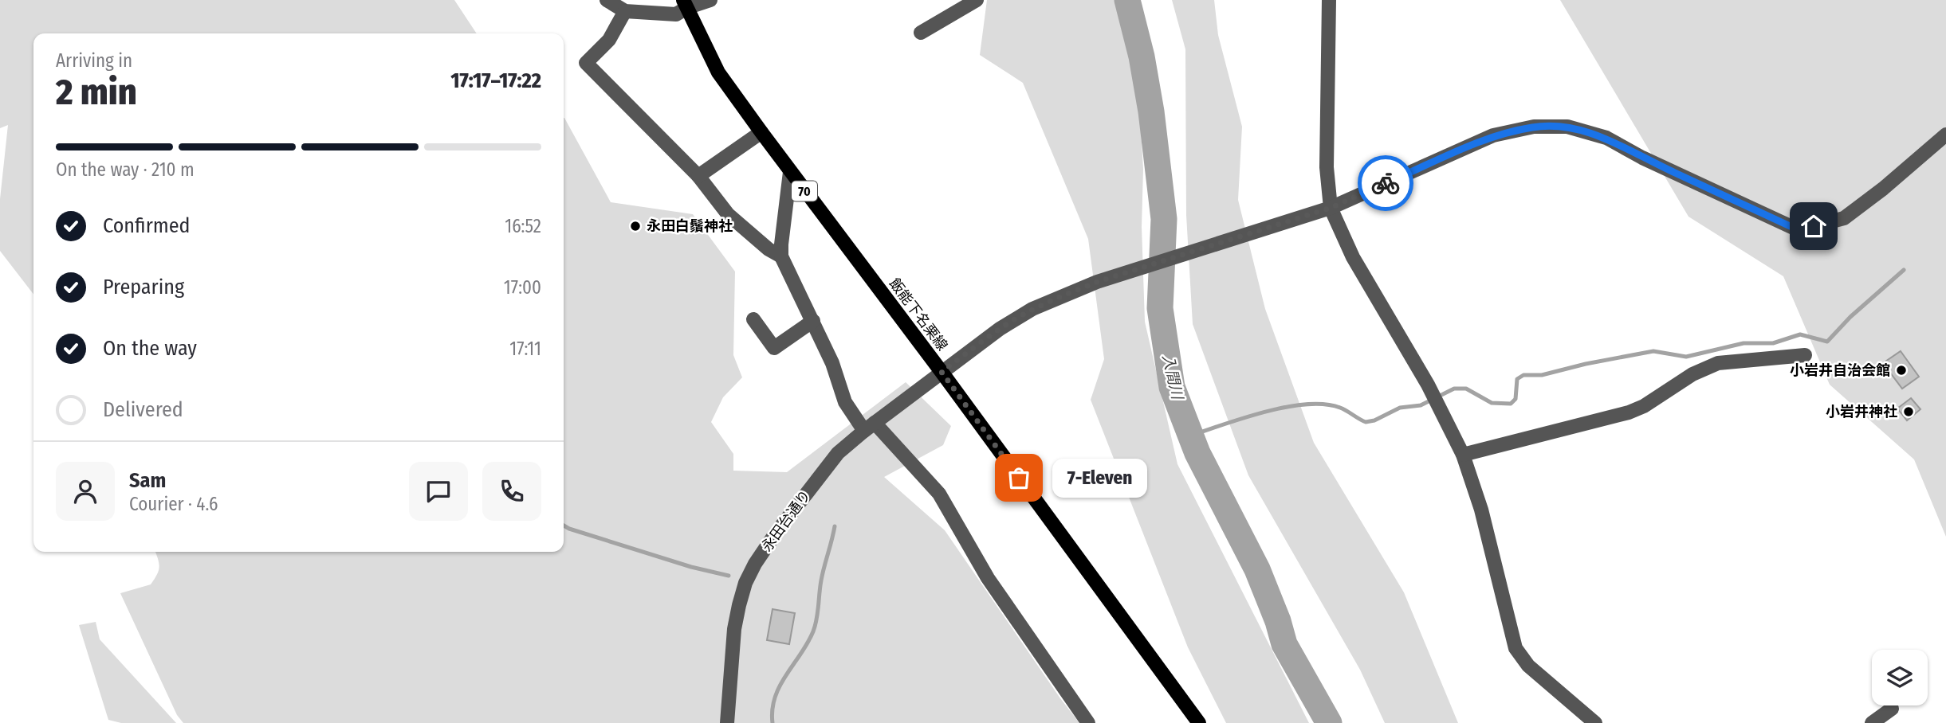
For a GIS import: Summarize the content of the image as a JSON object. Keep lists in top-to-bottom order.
{
  "streets": {
    "main road": ["70", "飯能下名栗線"],
    "street": ["永田台通り"]
  },
  "crossings": [
    ["飯能下名栗線", "永田台通り"]
  ],
  "water": ["入間川"],
  "places": [
    "永田白鬚神社",
    "小岩井自治会館",
    "小岩井神社",
    "7-Eleven"
  ],
  "page": {
    "heading": ["2 min", "Arriving in", "17:17–17:22"],
    "panel": ["Sam", "Courier · 4.6"],
    "bar": "On the way · 210 m",
    "list": [
      ["Confirmed", "16:52"],
      ["Preparing", "17:00"],
      ["On the way", "17:11"],
      "Delivered"
    ],
    "bubble": "7-Eleven"
  }
}
